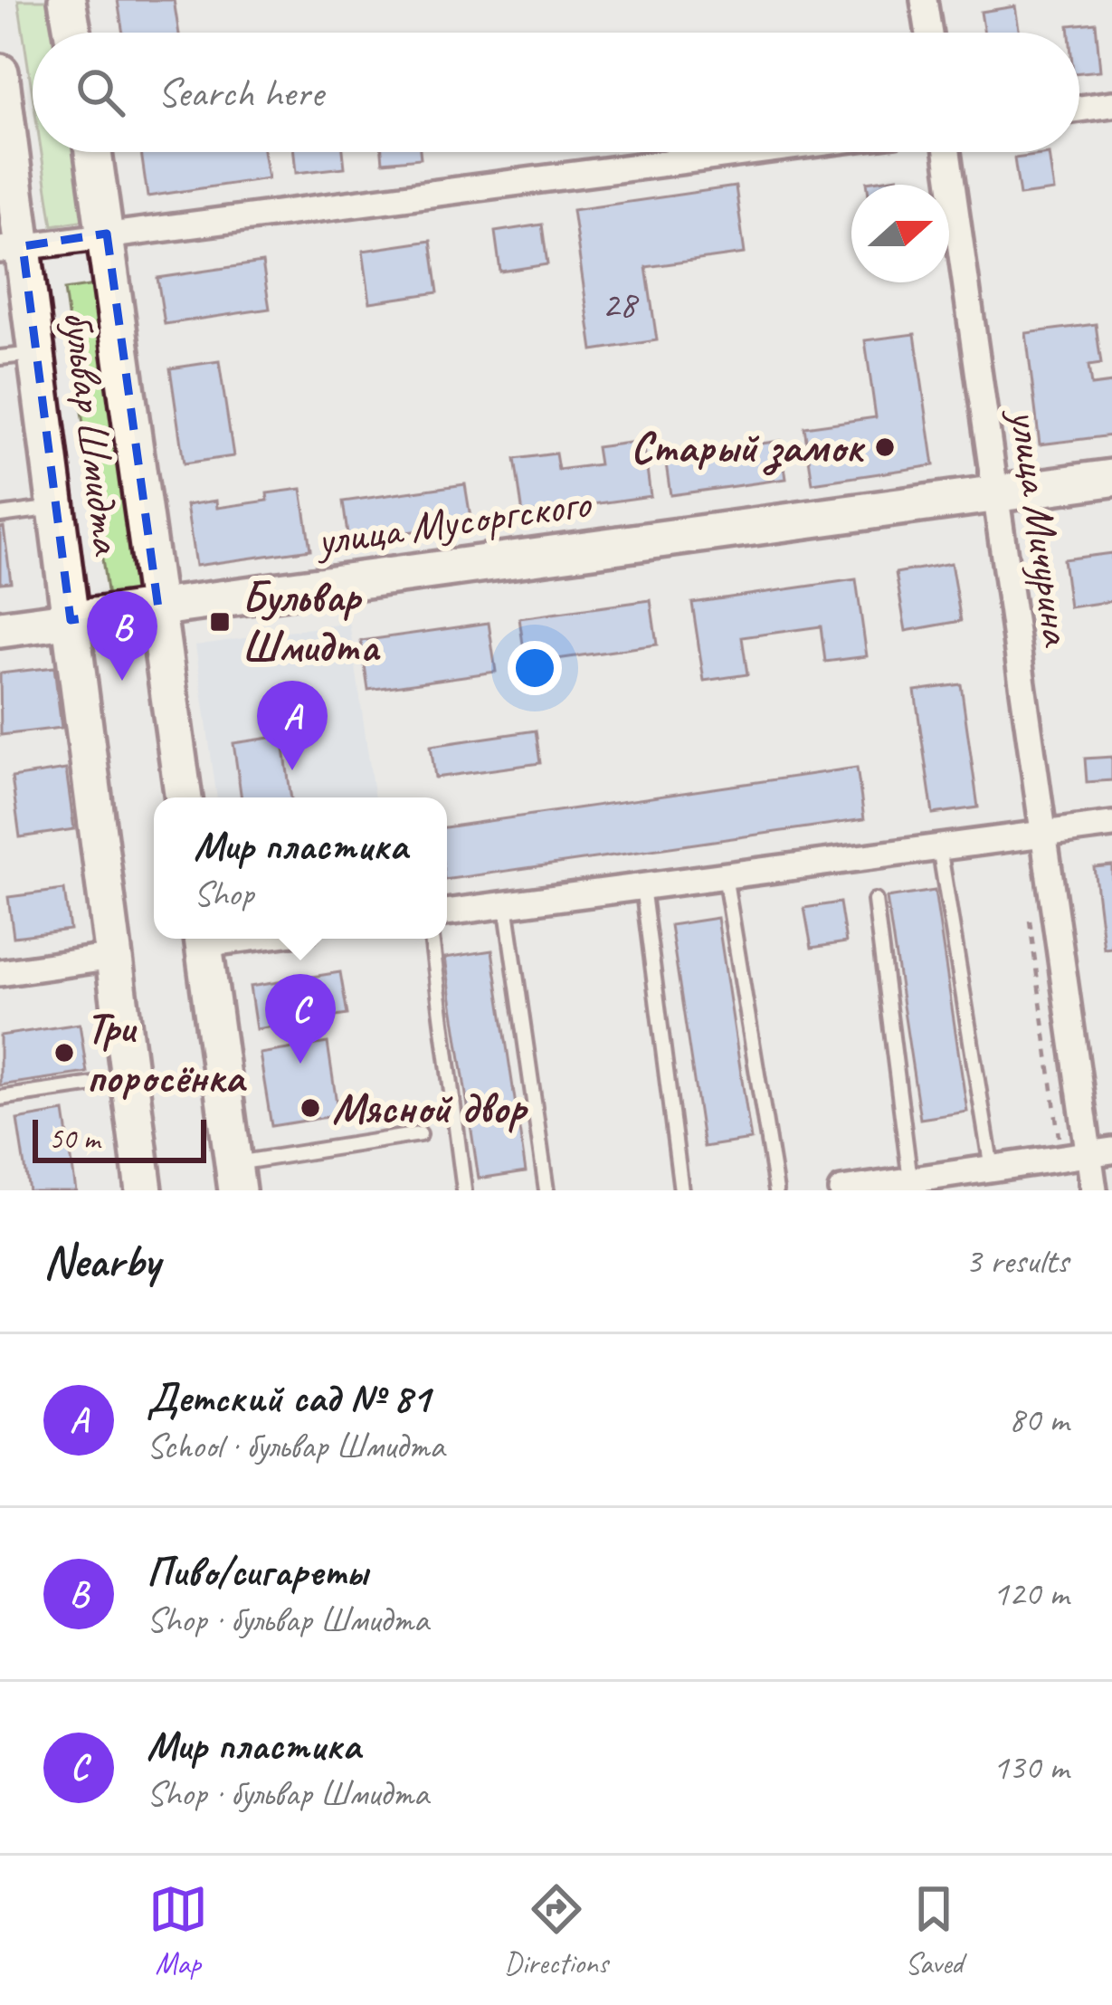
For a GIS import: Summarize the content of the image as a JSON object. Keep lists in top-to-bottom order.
{
  "streets": {
    "street": ["бульвар Шмидта", "улица Мусоргского", "улица Мичурина"]
  },
  "crossings": [
    ["бульвар Шмидта", "улица Мусоргского"],
    ["улица Мусоргского", "улица Мичурина"]
  ],
  "places": {
    "other": ["Старый замок", "Три поросёнка", "Мясной двор"],
    "transit": ["Бульвар Шмидта"]
  },
  "house_numbers": ["28"],
  "scale_bar": "50 m",
  "north": "right",
  "page": {
    "search": "Search here",
    "pins": ["B", "A", "C"],
    "popup": ["Мир пластика", "Shop"],
    "scale": "50 m",
    "heading": ["Nearby", "3 results"],
    "list": [
      {
        "mark": "A",
        "name": "Детский сад № 81",
        "note": "School · бульвар Шмидта",
        "value": "80 m"
      },
      {
        "mark": "B",
        "name": "Пиво/сигареты",
        "note": "Shop · бульвар Шмидта",
        "value": "120 m"
      },
      {
        "mark": "C",
        "name": "Мир пластика",
        "note": "Shop · бульвар Шмидта",
        "value": "130 m"
      }
    ],
    "nav": ["Map", "Directions", "Saved"]
  }
}
